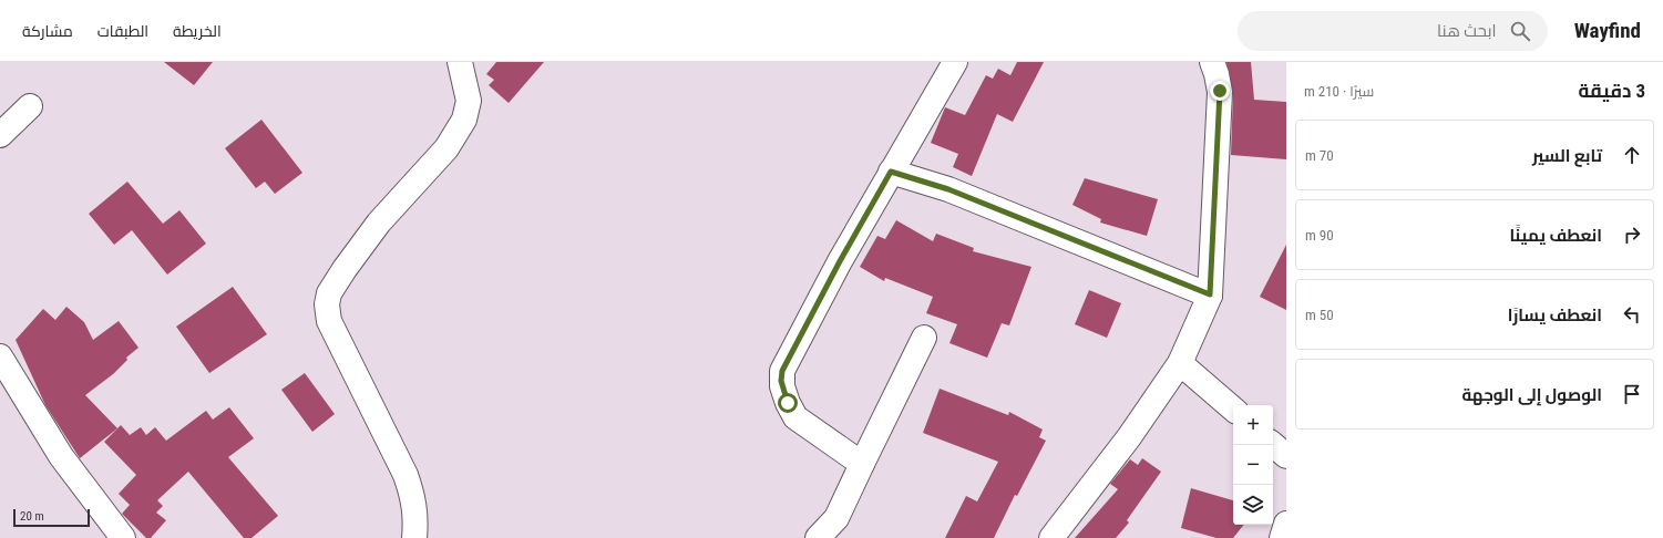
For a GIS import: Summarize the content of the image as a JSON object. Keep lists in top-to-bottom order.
{
  "scale_bar": "20 m",
  "page": {
    "header": "Wayfind",
    "search": "ابحث هنا",
    "nav": ["الخريطة", "الطبقات", "مشاركة"],
    "heading": ["3 دقيقة", "سيرًا · 210 m"],
    "list": [
      ["تابع السير", "70 m"],
      ["انعطف يمينًا", "90 m"],
      ["انعطف يسارًا", "50 m"],
      "الوصول إلى الوجهة"
    ],
    "map_buttons": ["+", "−"],
    "scale": "20 m"
  }
}
